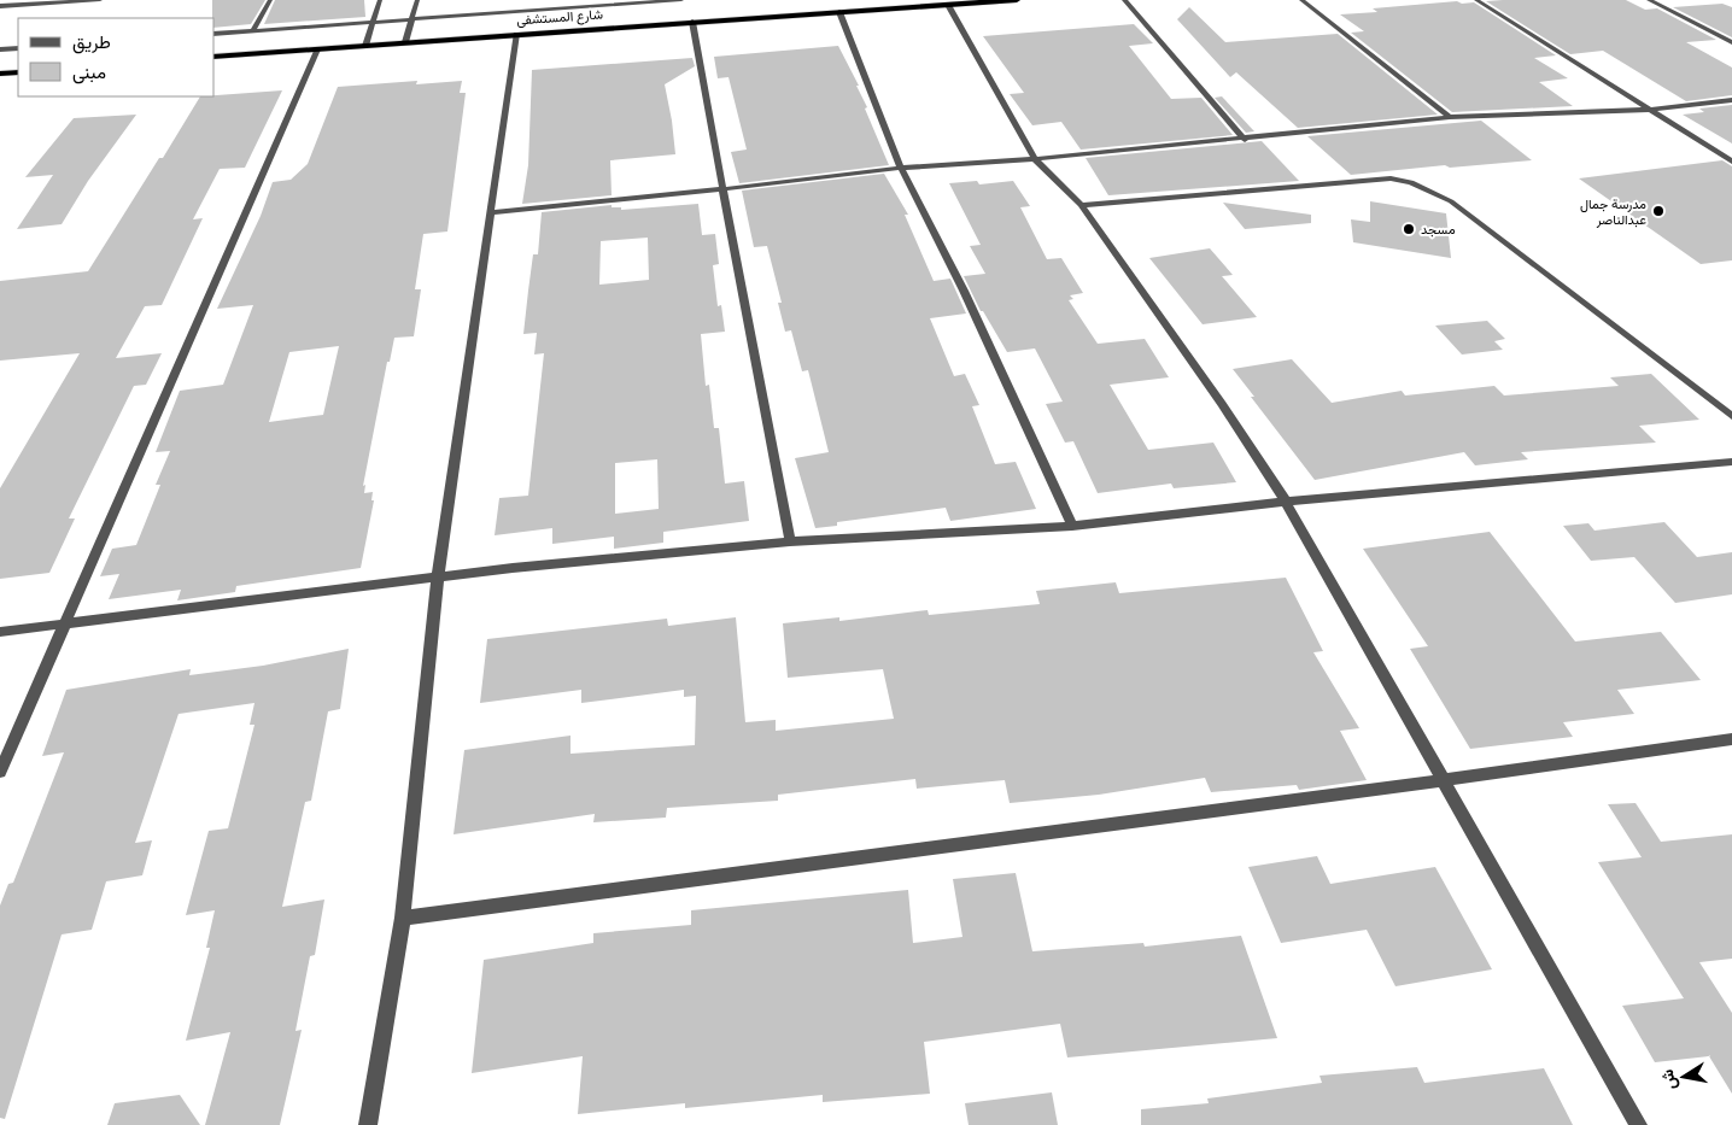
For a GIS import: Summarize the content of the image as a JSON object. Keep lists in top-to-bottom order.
{
  "streets": {
    "highway": ["شارع المستشفى"]
  },
  "places": ["مدرسة جمال عبدالناصر", "مسجد"],
  "legend": ["طريق", "مبنى"],
  "north": "left"
}
